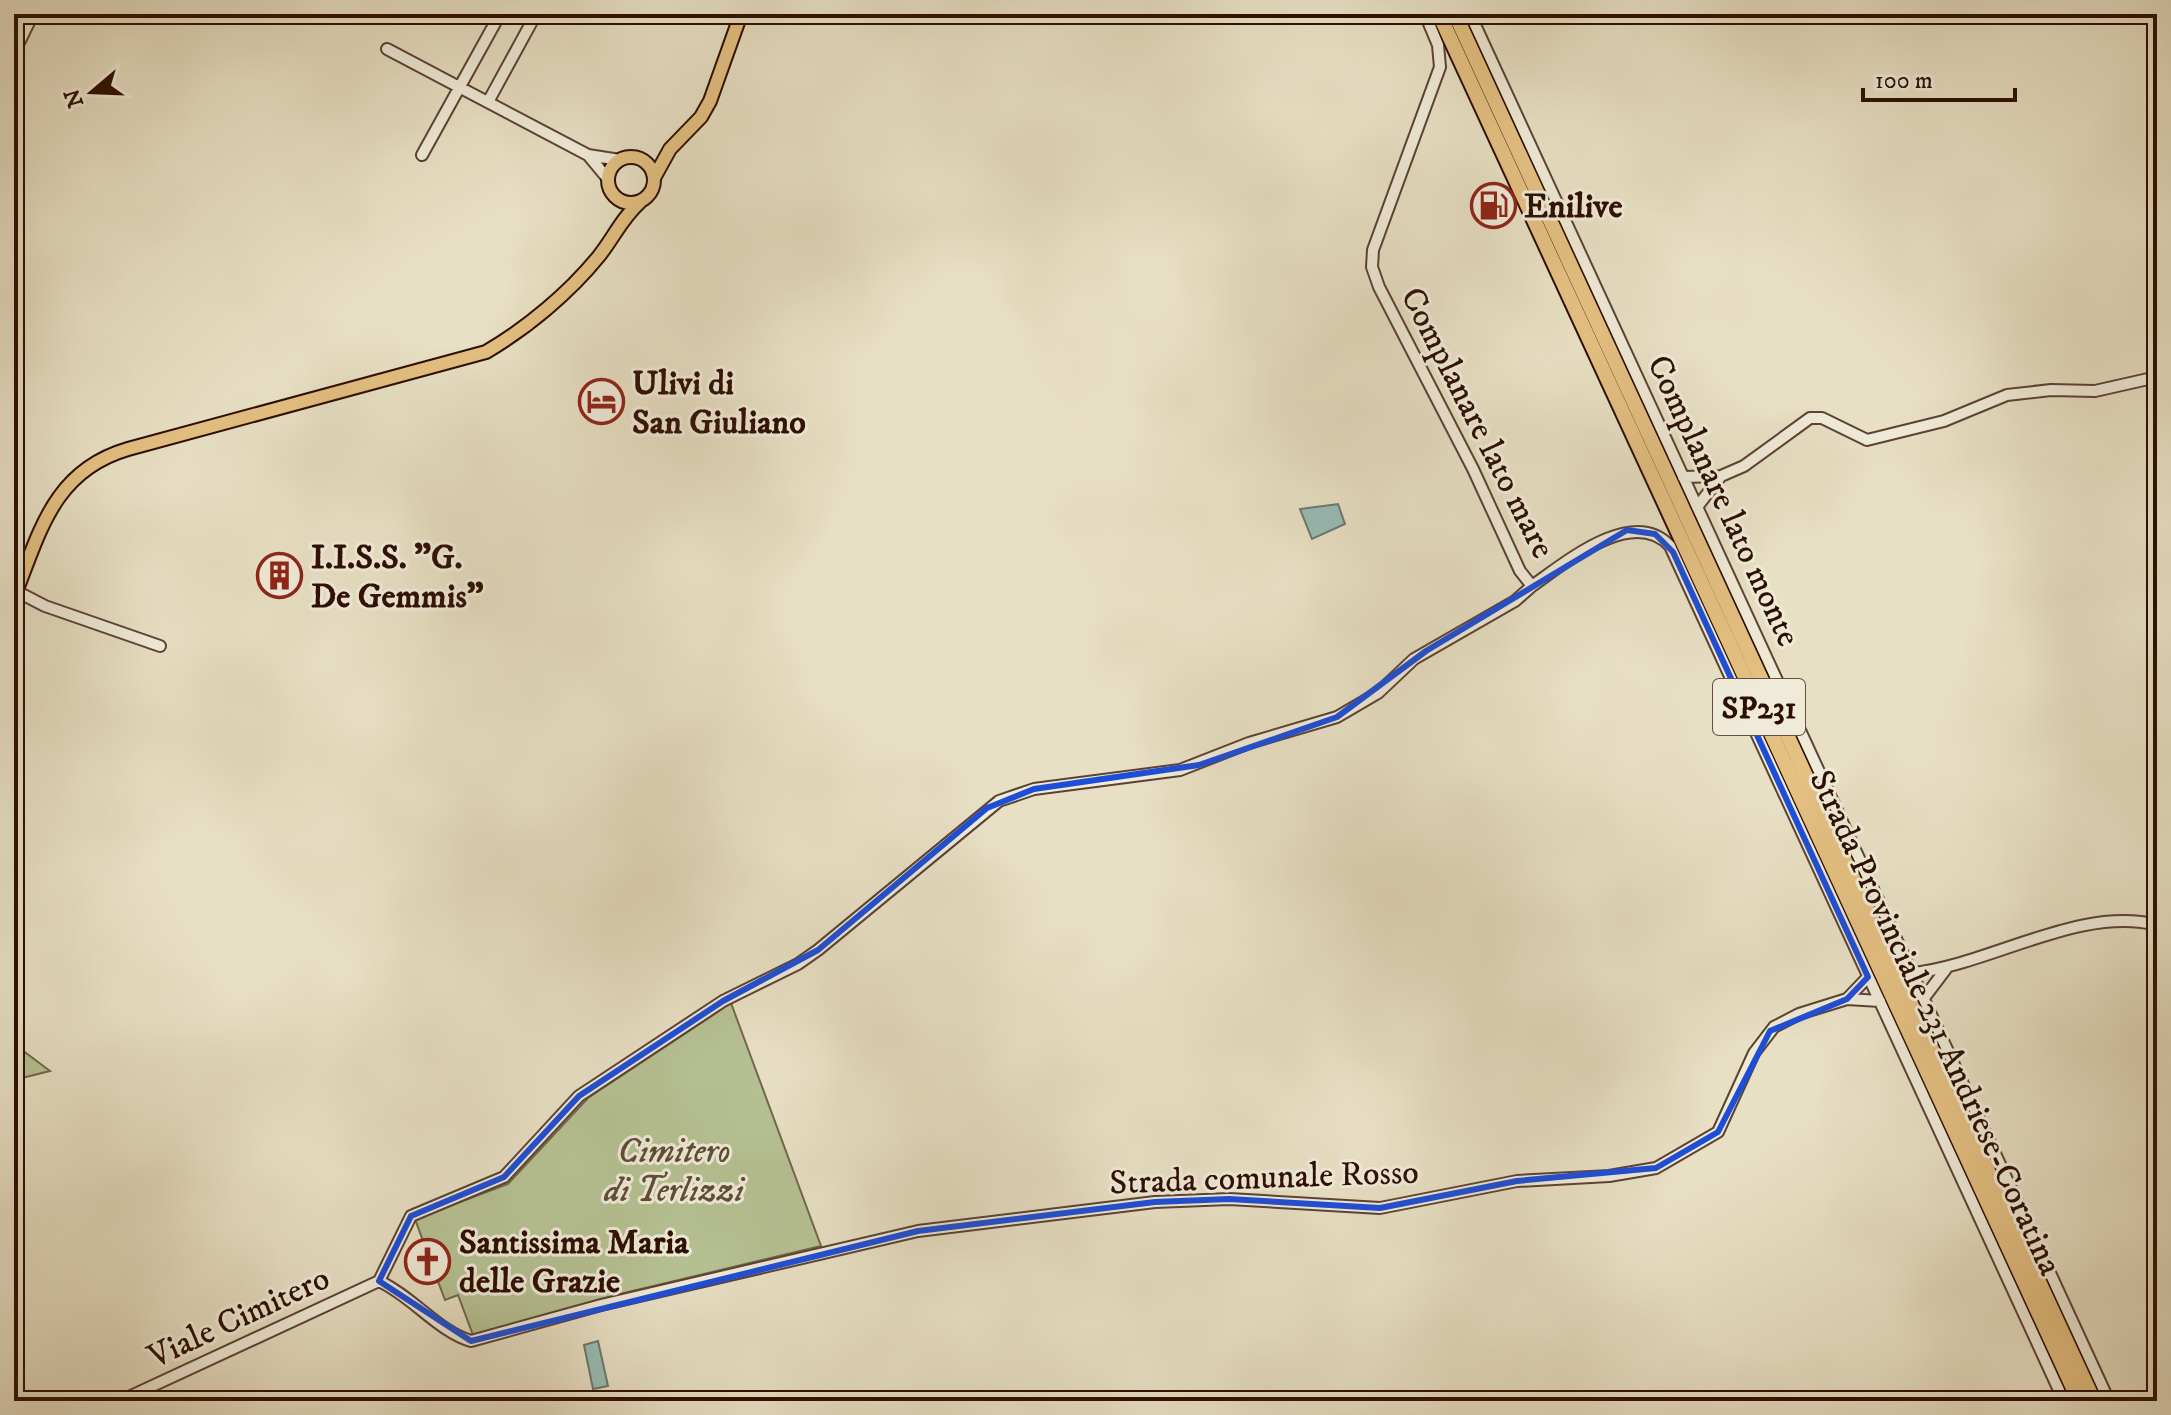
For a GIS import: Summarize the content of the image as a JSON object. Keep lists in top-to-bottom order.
{
  "streets": {
    "highway": ["SP231", "Strada Provinciale 231 Andriese-Coratina"],
    "street": [
      "Complanare lato mare",
      "Complanare lato monte",
      "Strada comunale Rosso",
      "Viale Cimitero"
    ]
  },
  "crossings": [
    ["Complanare lato mare", "Strada comunale Rosso"],
    ["Strada comunale Rosso", "Viale Cimitero"]
  ],
  "parks": ["Cimitero di Terlizzi"],
  "places": {
    "fuel station": ["Enilive"],
    "hotel": ["Ulivi di San Giuliano"],
    "building": ["I.I.S.S. \"G. De Gemmis\""],
    "church": ["Santissima Maria delle Grazie"]
  },
  "scale_bar": "100 m",
  "north": "left"
}
